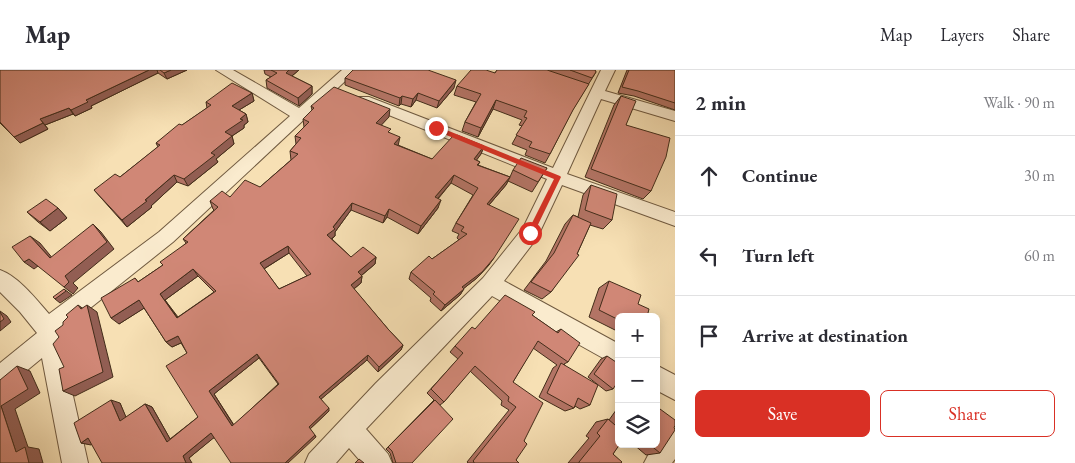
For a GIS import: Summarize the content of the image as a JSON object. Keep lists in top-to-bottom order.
{
  "page": {
    "header": "Map",
    "nav": ["Map", "Layers", "Share"],
    "heading": ["2 min", "Walk · 90 m"],
    "list": [
      ["Continue", "30 m"],
      ["Turn left", "60 m"],
      "Arrive at destination"
    ],
    "map_buttons": ["+", "−"],
    "buttons": ["Save", "Share"]
  }
}
